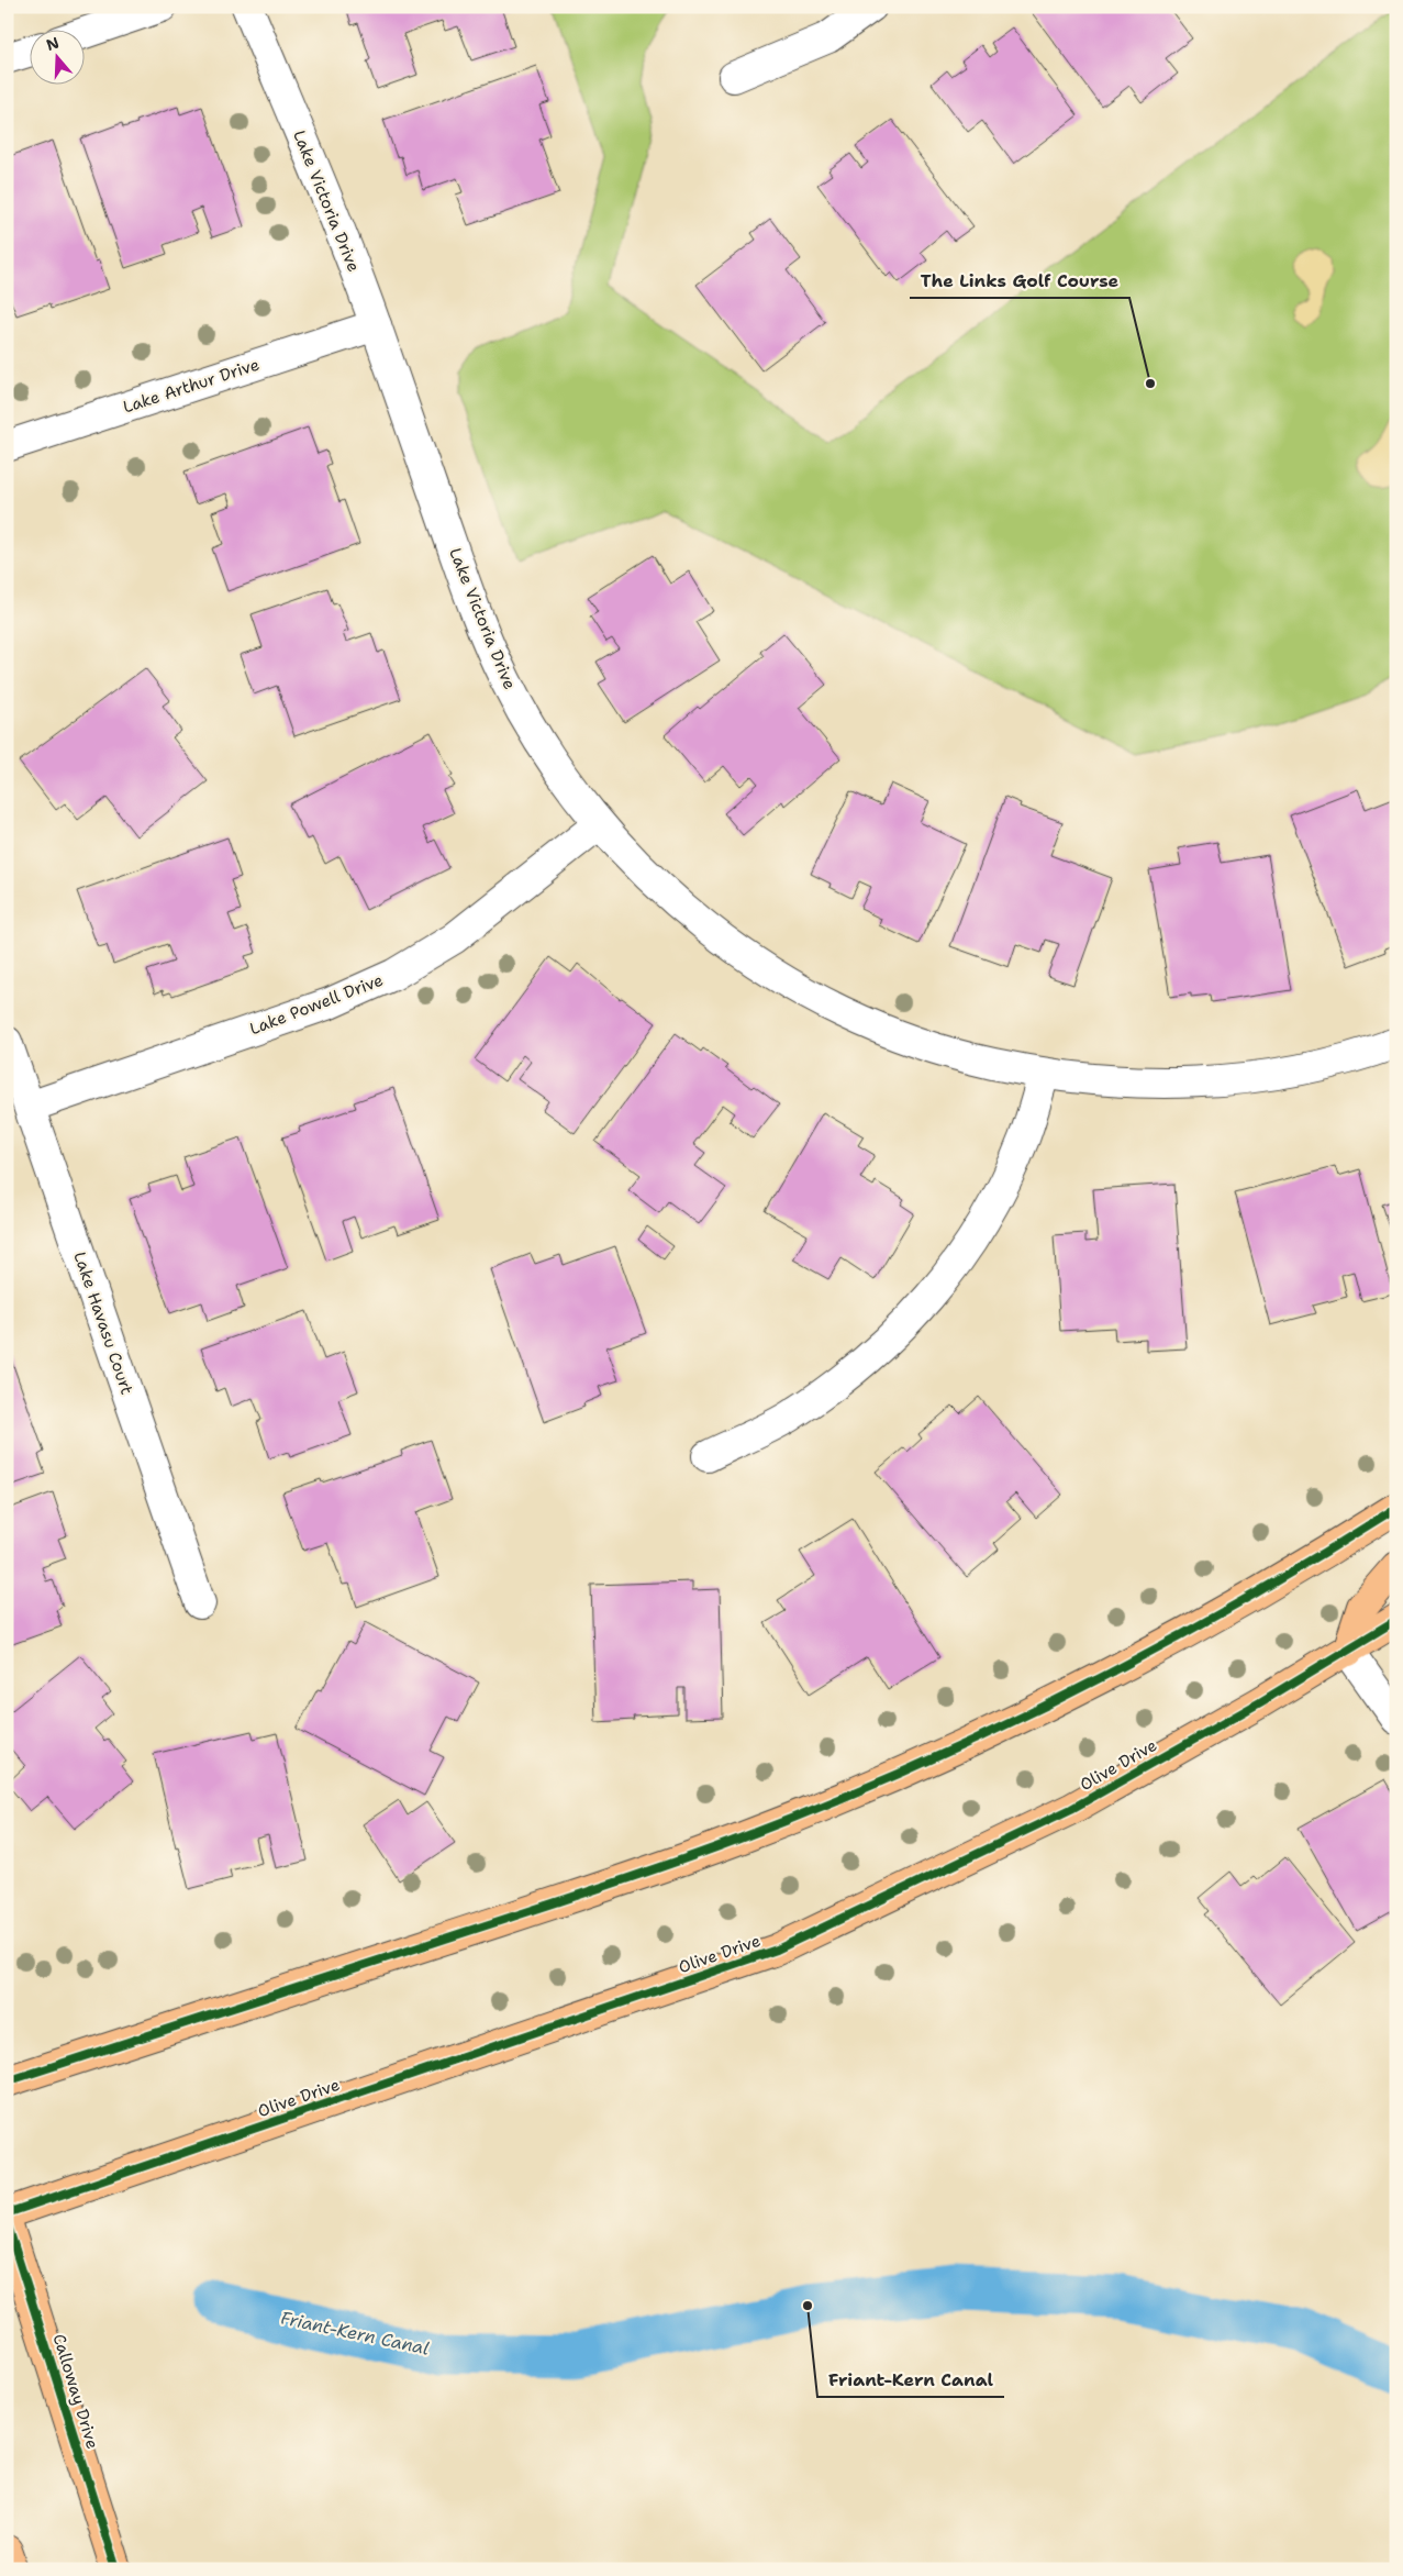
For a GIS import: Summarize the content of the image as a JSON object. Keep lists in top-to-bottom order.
{
  "streets": {
    "main road": ["Olive Drive", "Calloway Drive"],
    "street": [
      "Lake Victoria Drive",
      "Lake Arthur Drive",
      "Lake Powell Drive",
      "Lake Havasu Court"
    ]
  },
  "crossings": [
    ["Lake Victoria Drive", "Lake Arthur Drive"],
    ["Lake Victoria Drive", "Lake Powell Drive"],
    ["Lake Powell Drive", "Lake Havasu Court"]
  ],
  "water": ["Friant-Kern Canal"],
  "places": ["The Links Golf Course", "Friant-Kern Canal"],
  "north": "top"
}
